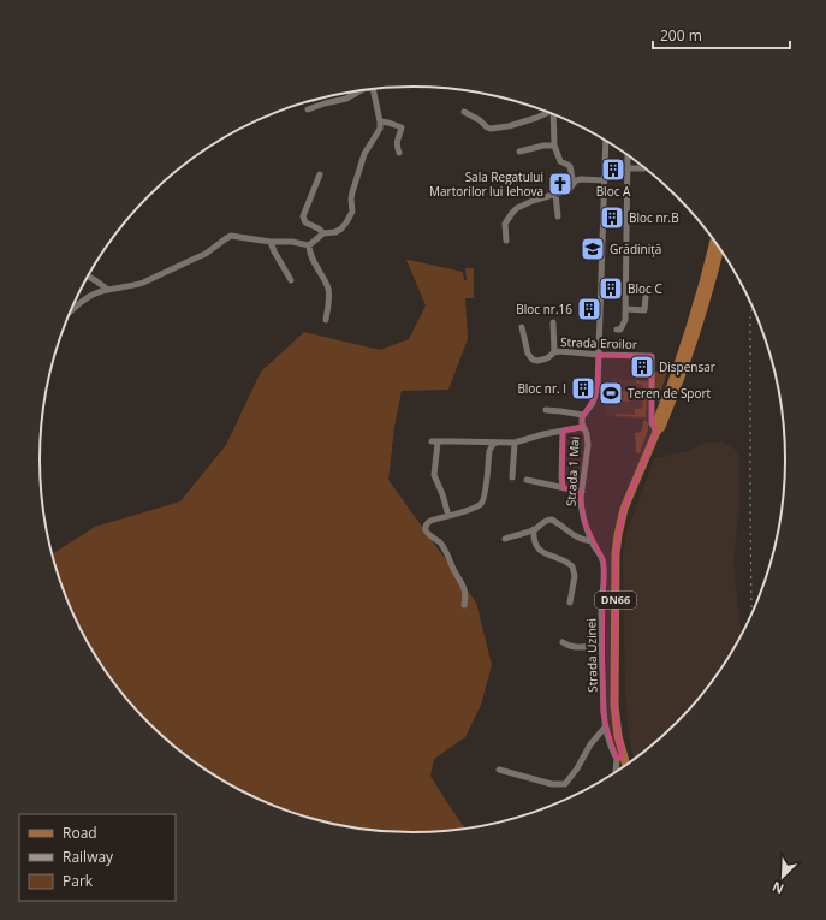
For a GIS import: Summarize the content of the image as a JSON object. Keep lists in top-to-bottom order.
{
  "streets": {
    "main road": ["DN66"],
    "street": ["Strada Eroilor", "Strada 1 Mai", "Strada Uzinei"]
  },
  "crossings": [
    ["Strada Eroilor", "DN66"],
    ["Strada 1 Mai", "Strada Uzinei"],
    ["DN66", "Strada Uzinei"]
  ],
  "places": {
    "building": [
      "Bloc A",
      "Bloc nr.B",
      "Bloc C",
      "Bloc nr.16",
      "Dispensar",
      "Bloc nr. I"
    ],
    "church": ["Sala Regatului Martorilor lui Iehova"],
    "school or university": ["Grădiniță"],
    "sports": ["Teren de Sport"]
  },
  "legend": ["Road", "Railway", "Park"],
  "scale_bar": "200 m",
  "north": "bottom left"
}
